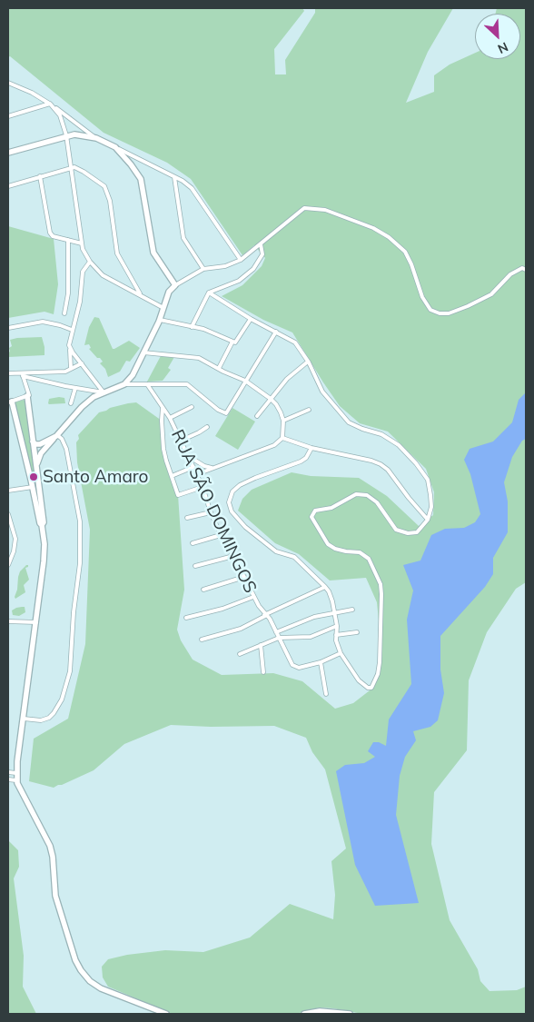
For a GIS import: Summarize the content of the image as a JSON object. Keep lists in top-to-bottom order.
{
  "streets": {
    "street": ["RUA SÃO DOMINGOS"]
  },
  "places": ["Santo Amaro"],
  "north": "bottom right"
}
